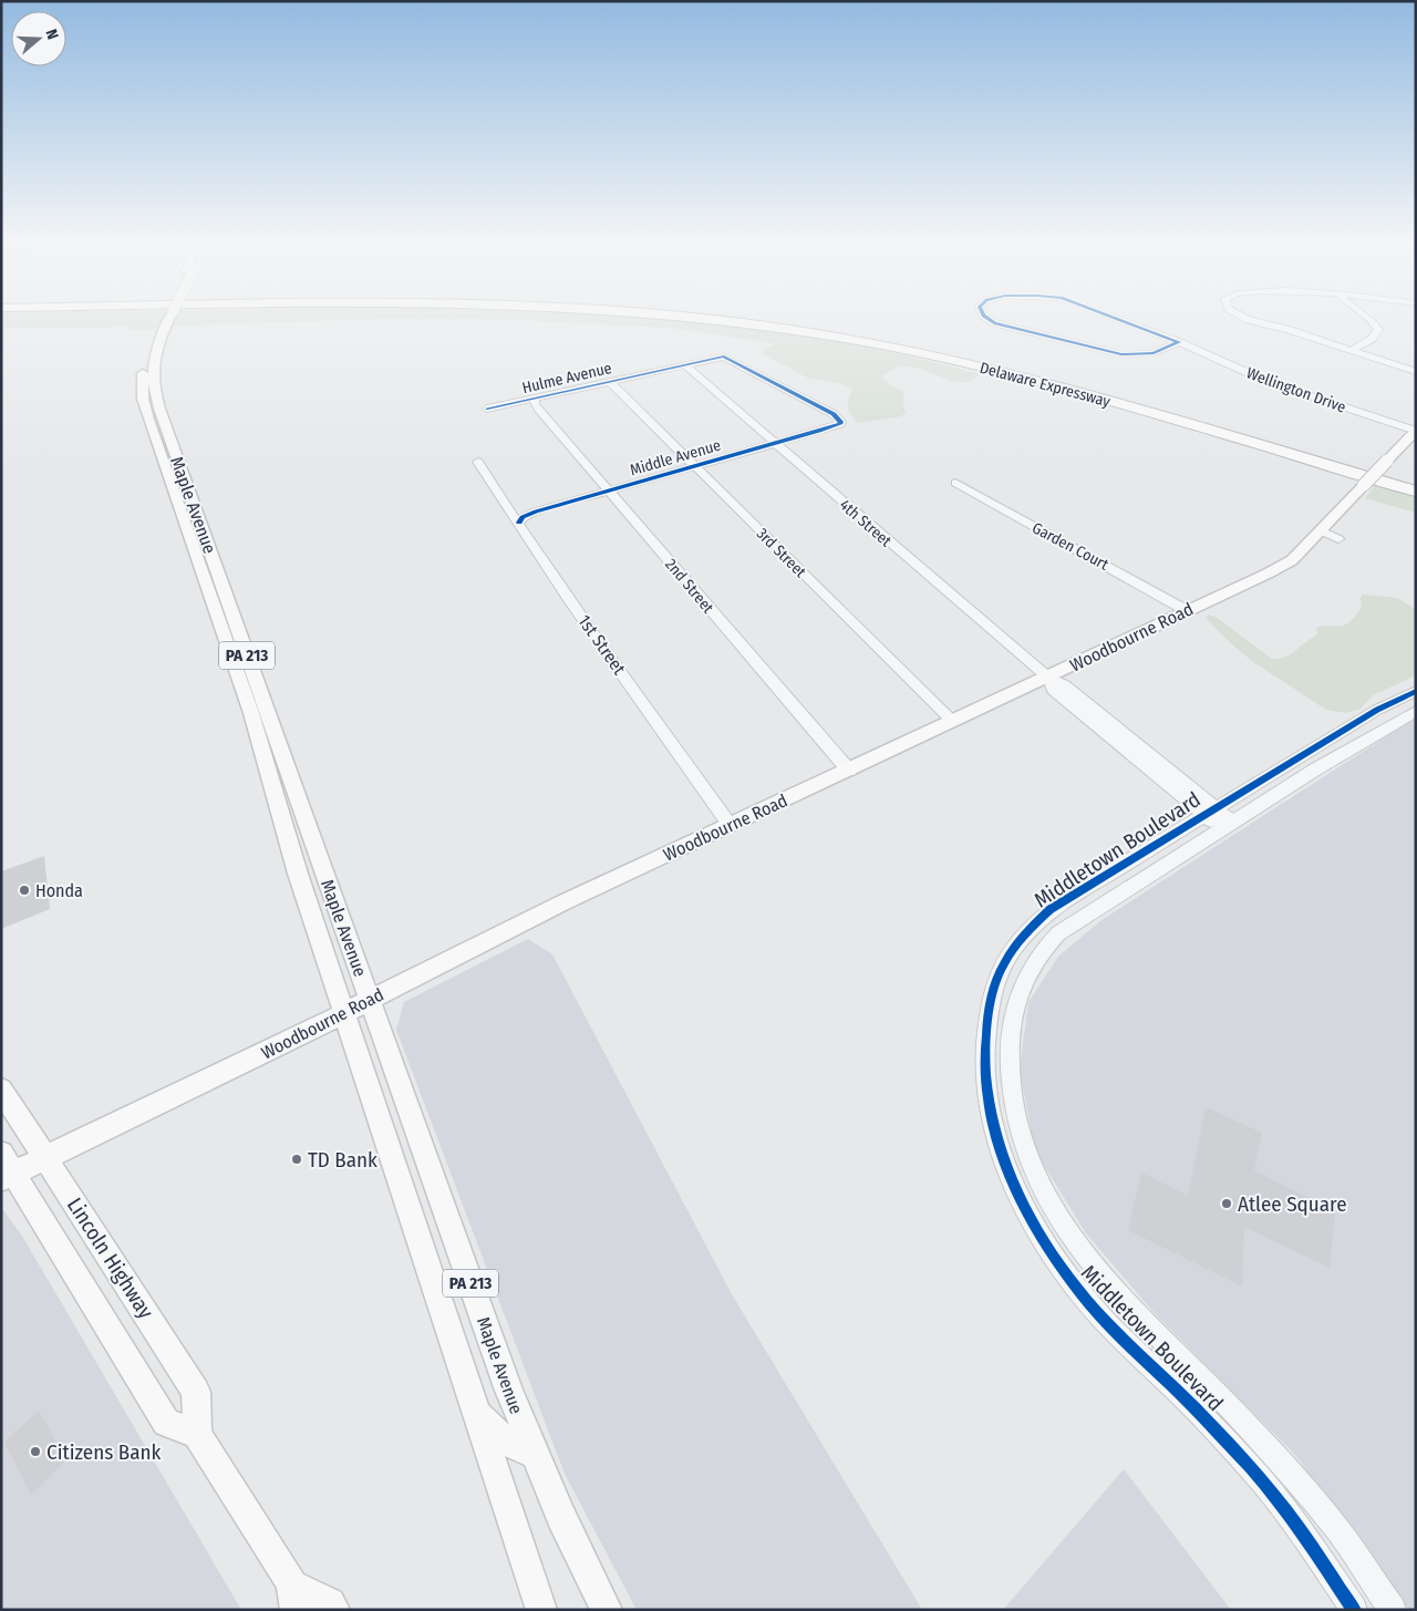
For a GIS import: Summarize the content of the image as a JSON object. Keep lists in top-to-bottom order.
{
  "streets": {
    "highway": ["Delaware Expressway"],
    "main road": [
      "Maple Avenue",
      "Woodbourne Road",
      "PA 213",
      "Lincoln Highway"
    ],
    "street": [
      "Hulme Avenue",
      "Wellington Drive",
      "Middle Avenue",
      "4th Street",
      "Garden Court",
      "3rd Street",
      "2nd Street",
      "1st Street",
      "Middletown Boulevard"
    ]
  },
  "crossings": [
    ["Hulme Avenue", "Middle Avenue"],
    ["Hulme Avenue", "4th Street"],
    ["Hulme Avenue", "3rd Street"],
    ["Hulme Avenue", "2nd Street"],
    ["Wellington Drive", "Woodbourne Road"],
    ["Middle Avenue", "4th Street"],
    ["Middle Avenue", "3rd Street"],
    ["Middle Avenue", "2nd Street"],
    ["Middle Avenue", "1st Street"],
    ["Maple Avenue", "Woodbourne Road"],
    ["4th Street", "Woodbourne Road"],
    ["4th Street", "Middletown Boulevard"],
    ["Garden Court", "Woodbourne Road"],
    ["3rd Street", "Woodbourne Road"],
    ["2nd Street", "Woodbourne Road"],
    ["Woodbourne Road", "1st Street"],
    ["Woodbourne Road", "Lincoln Highway"]
  ],
  "places": [
    "Honda",
    "TD Bank",
    "Atlee Square",
    "Citizens Bank"
  ],
  "north": "right"
}
